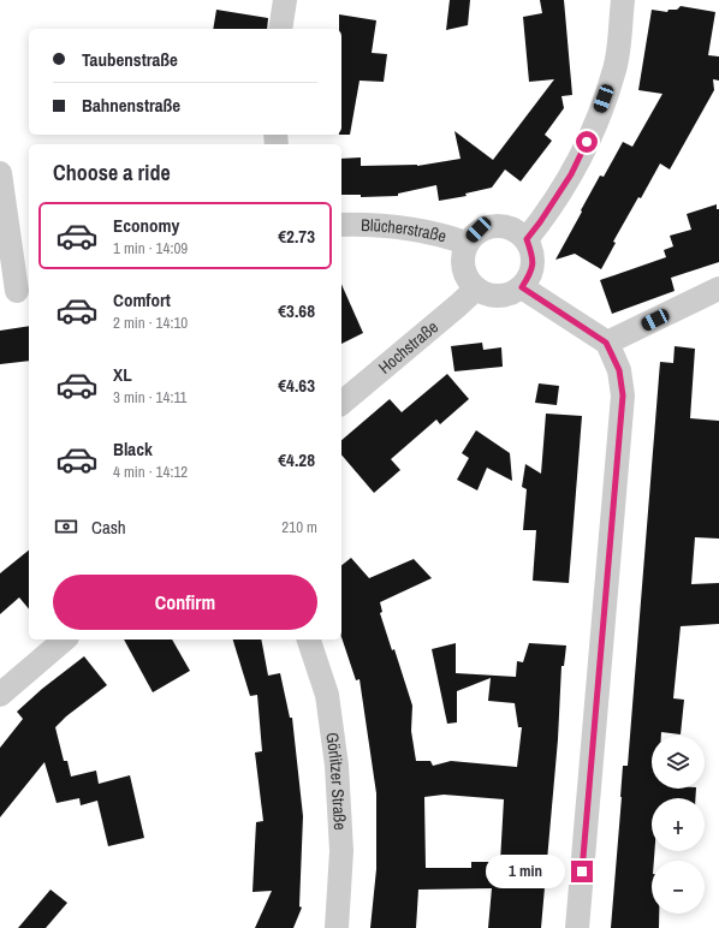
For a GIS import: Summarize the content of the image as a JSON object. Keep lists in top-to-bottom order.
{
  "streets": {
    "street": ["Blücherstraße", "Hochstraße", "Görlitzer Straße"]
  },
  "crossings": [
    ["Blücherstraße", "Hochstraße"]
  ],
  "page": {
    "banner": ["Taubenstraße", "Bahnenstraße"],
    "heading": "Choose a ride",
    "list": [
      {
        "name": "Economy",
        "note": "1 min · 14:09",
        "value": "€2.73"
      },
      {
        "name": "Comfort",
        "note": "2 min · 14:10",
        "value": "€3.68"
      },
      {
        "name": "XL",
        "note": "3 min · 14:11",
        "value": "€4.63"
      },
      {
        "name": "Black",
        "note": "4 min · 14:12",
        "value": "€4.28"
      }
    ],
    "pay": ["Cash", "210 m"],
    "buttons": "Confirm",
    "map_buttons": ["+", "−"],
    "bubble": "1 min"
  }
}
